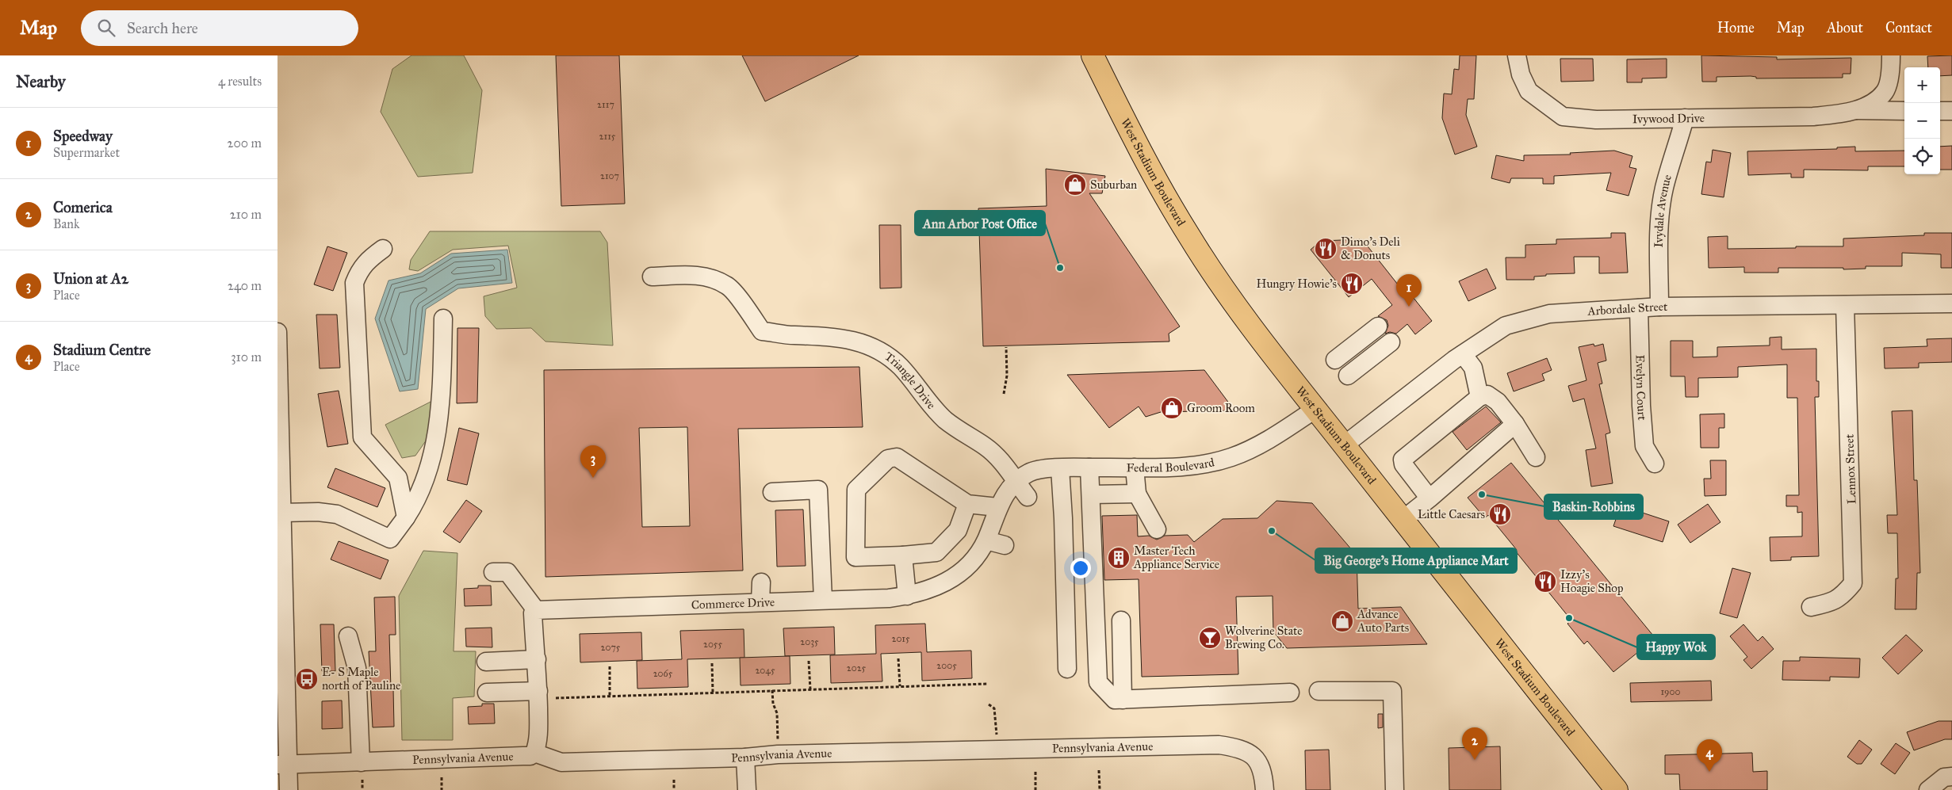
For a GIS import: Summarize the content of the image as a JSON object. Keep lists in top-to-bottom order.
{
  "streets": {
    "main road": ["West Stadium Boulevard"],
    "street": [
      "Ivywood Drive",
      "Ivydale Avenue",
      "Arbordale Street",
      "Triangle Drive",
      "Evelyn Court",
      "Federal Boulevard",
      "Lennox Street",
      "Commerce Drive",
      "Pennsylvania Avenue"
    ]
  },
  "crossings": [
    ["Ivywood Drive", "Ivydale Avenue"],
    ["West Stadium Boulevard", "Arbordale Street"],
    ["West Stadium Boulevard", "Federal Boulevard"],
    ["Ivydale Avenue", "Arbordale Street"],
    ["Arbordale Street", "Evelyn Court"],
    ["Arbordale Street", "Lennox Street"],
    ["Triangle Drive", "Federal Boulevard"],
    ["Triangle Drive", "Commerce Drive"],
    ["Federal Boulevard", "Commerce Drive"]
  ],
  "places": {
    "shop": ["Suburban", "Groom Room", "Advance Auto Parts"],
    "restaurant": [
      "Dimo's Deli & Donuts",
      "Hungry Howie's",
      "Little Caesars",
      "Izzy's Hoagie Shop"
    ],
    "other": [
      "Ann Arbor Post Office",
      "Baskin-Robbins",
      "Big George's Home Appliance Mart",
      "Happy Wok"
    ],
    "building": ["Master Tech Appliance Service"],
    "bar": ["Wolverine State Brewing Co."],
    "bus stop": ["E- S Maple north of Pauline"]
  },
  "house_numbers": [
    "2117",
    "2115",
    "2107",
    "2015",
    "2035",
    "2055",
    "2075",
    "2005",
    "2025",
    "2045",
    "2065",
    "1900"
  ],
  "page": {
    "header": "Map",
    "search": "Search here",
    "nav": [
      "Home",
      "Map",
      "About",
      "Contact"
    ],
    "heading": ["Nearby", "4 results"],
    "map_buttons": ["+", "−"],
    "list": [
      {
        "mark": "1",
        "name": "Speedway",
        "note": "Supermarket",
        "value": "200 m"
      },
      {
        "mark": "2",
        "name": "Comerica",
        "note": "Bank",
        "value": "210 m"
      },
      {
        "mark": "3",
        "name": "Union at A2",
        "note": "Place",
        "value": "240 m"
      },
      {
        "mark": "4",
        "name": "Stadium Centre",
        "note": "Place",
        "value": "310 m"
      }
    ],
    "pins": [
      "1",
      "3",
      "2",
      "4"
    ]
  }
}
